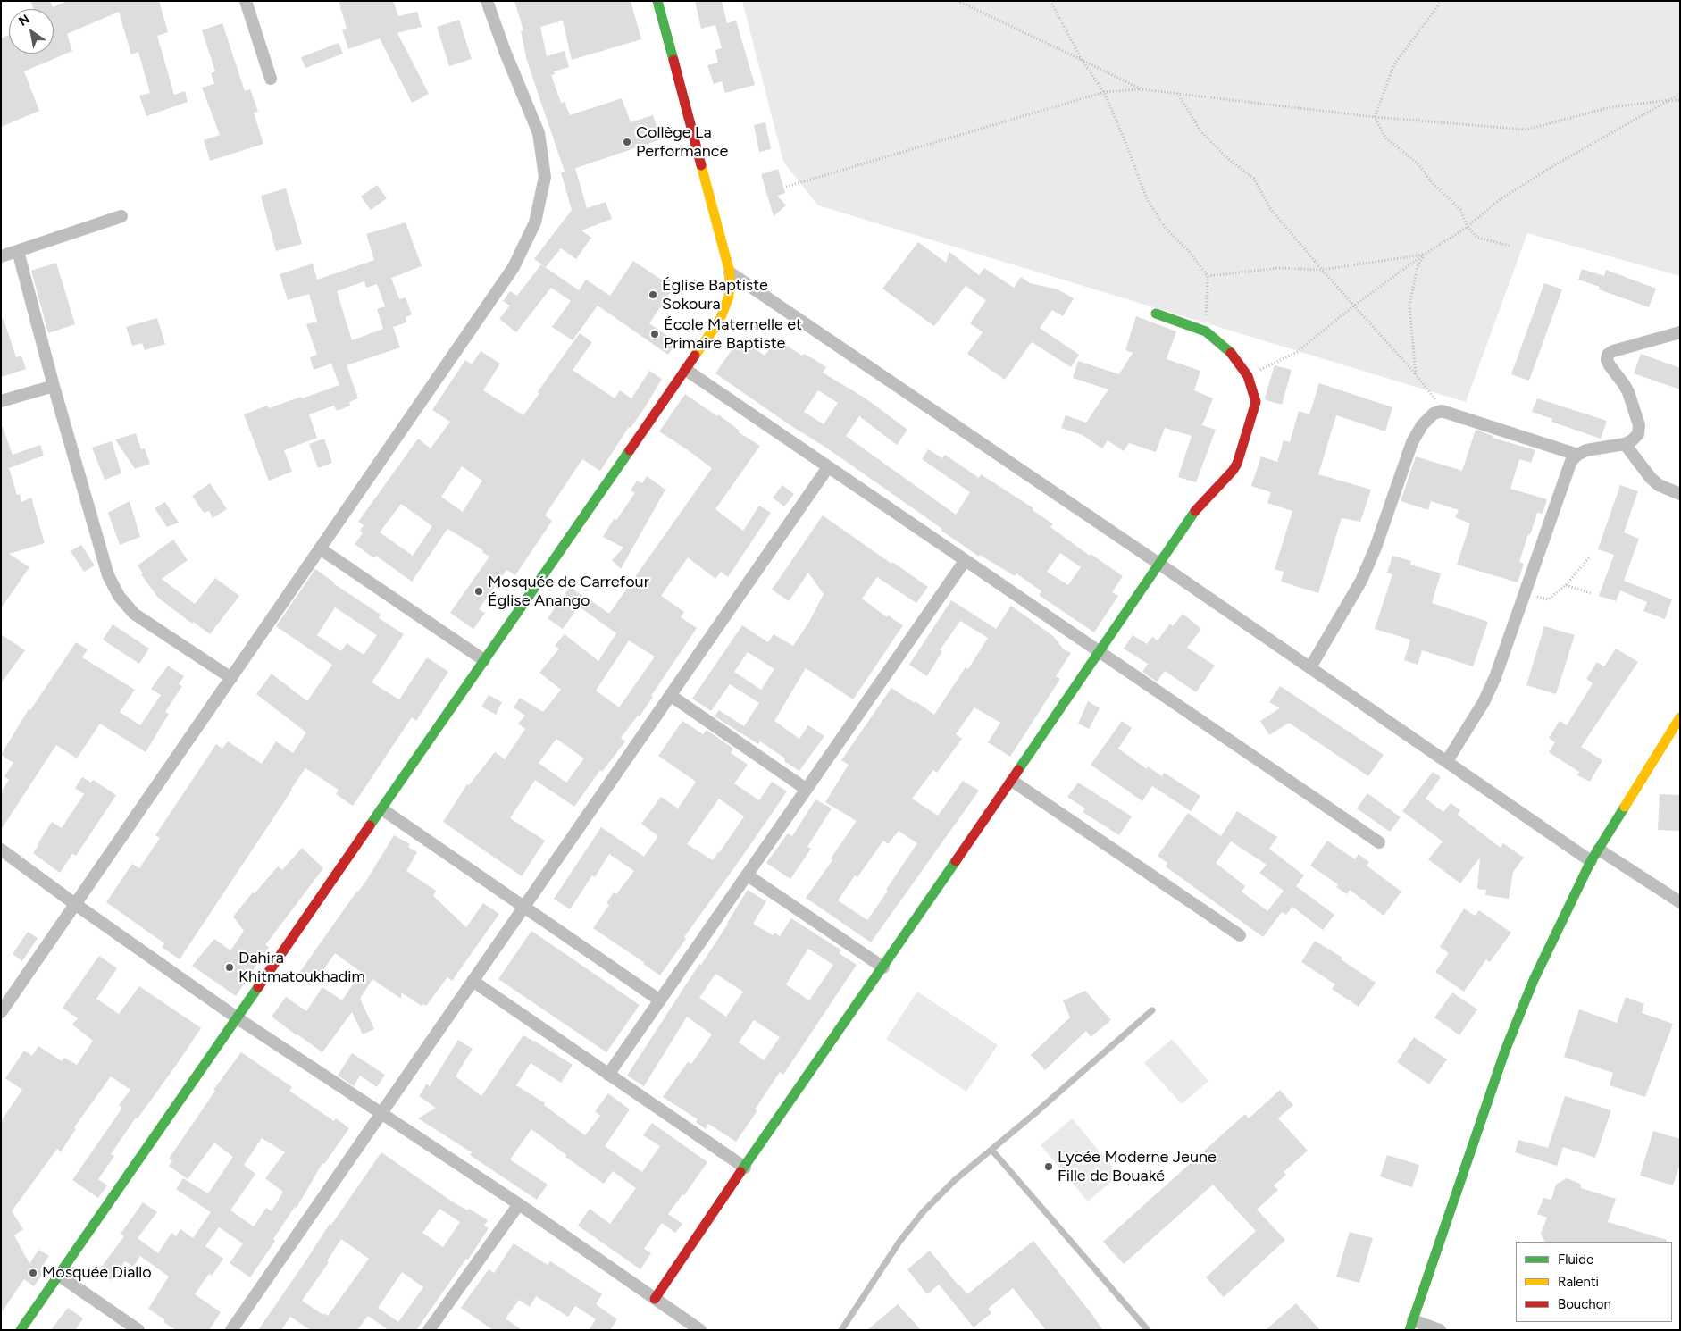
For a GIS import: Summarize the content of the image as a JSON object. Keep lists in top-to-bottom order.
{
  "places": [
    "Collège La Performance",
    "Église Baptiste Sokoura",
    "École Maternelle et Primaire Baptiste",
    "Mosquée de Carrefour Église Anango",
    "Dahira Khitmatoukhadim",
    "Lycée Moderne Jeune Fille de Bouaké",
    "Mosquée Diallo"
  ],
  "legend": ["Fluide", "Ralenti", "Bouchon"],
  "north": "top left"
}
